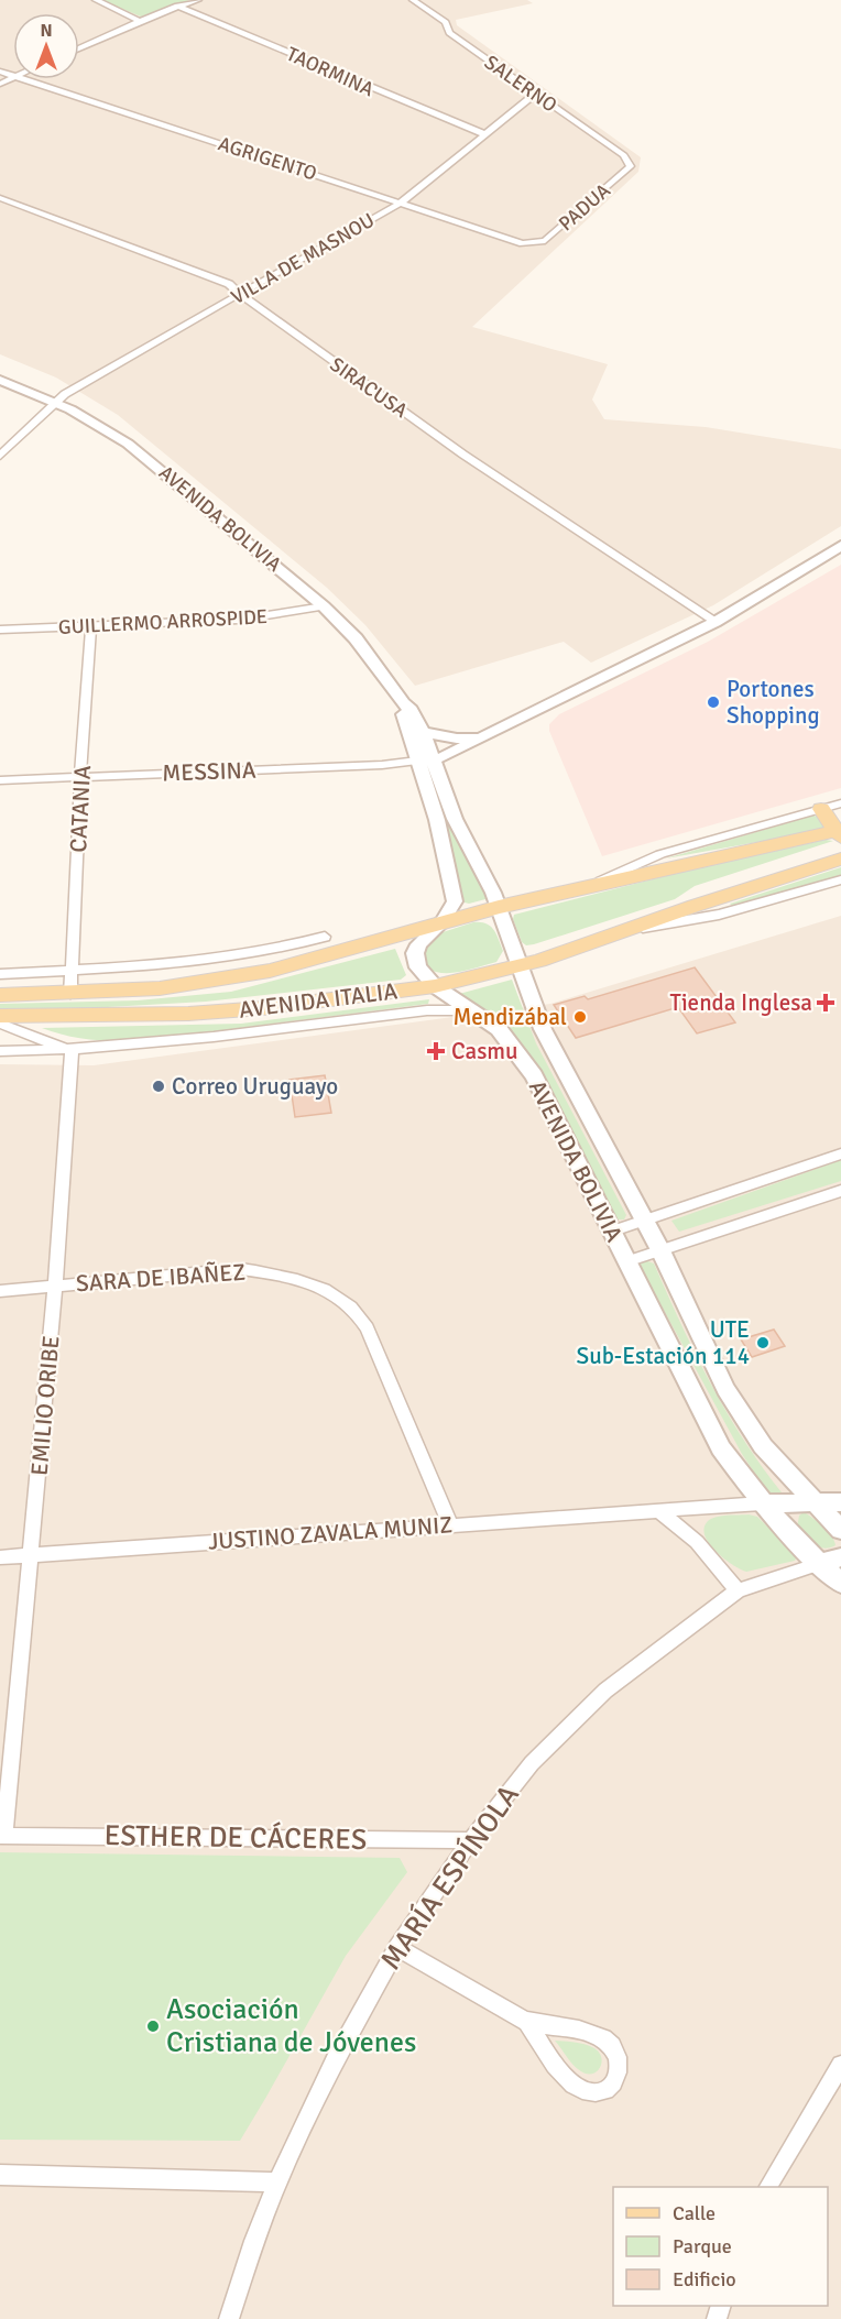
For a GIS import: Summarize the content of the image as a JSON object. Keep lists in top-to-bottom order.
{
  "streets": {
    "main road": ["AVENIDA ITALIA"],
    "street": [
      "TAORMINA",
      "SALERNO",
      "AGRIGENTO",
      "PADUA",
      "VILLA DE MASNOU",
      "SIRACUSA",
      "AVENIDA BOLIVIA",
      "GUILLERMO ARROSPIDE",
      "MESSINA",
      "CATANIA",
      "SARA DE IBAÑEZ",
      "EMILIO ORIBE",
      "JUSTINO ZAVALA MUNIZ",
      "ESTHER DE CÁCERES",
      "MARÍA ESPÍNOLA"
    ]
  },
  "crossings": [
    ["TAORMINA", "VILLA DE MASNOU"],
    ["SALERNO", "PADUA"],
    ["SALERNO", "VILLA DE MASNOU"],
    ["AGRIGENTO", "PADUA"],
    ["AGRIGENTO", "VILLA DE MASNOU"],
    ["VILLA DE MASNOU", "SIRACUSA"],
    ["VILLA DE MASNOU", "AVENIDA BOLIVIA"],
    ["AVENIDA BOLIVIA", "GUILLERMO ARROSPIDE"],
    ["AVENIDA BOLIVIA", "MESSINA"],
    ["AVENIDA BOLIVIA", "AVENIDA ITALIA"],
    ["AVENIDA BOLIVIA", "JUSTINO ZAVALA MUNIZ"],
    ["AVENIDA BOLIVIA", "MARÍA ESPÍNOLA"],
    ["GUILLERMO ARROSPIDE", "CATANIA"],
    ["MESSINA", "CATANIA"],
    ["CATANIA", "AVENIDA ITALIA"],
    ["AVENIDA ITALIA", "EMILIO ORIBE"],
    ["SARA DE IBAÑEZ", "EMILIO ORIBE"],
    ["SARA DE IBAÑEZ", "JUSTINO ZAVALA MUNIZ"],
    ["EMILIO ORIBE", "JUSTINO ZAVALA MUNIZ"],
    ["EMILIO ORIBE", "ESTHER DE CÁCERES"],
    ["ESTHER DE CÁCERES", "MARÍA ESPÍNOLA"]
  ],
  "places": {
    "other": [
      "Portones Shopping",
      "Mendizábal",
      "Correo Uruguayo",
      "UTE Sub-Estación 114",
      "Asociación Cristiana de Jóvenes"
    ],
    "health": ["Tienda Inglesa", "Casmu"]
  },
  "legend": ["Calle", "Parque", "Edificio"],
  "north": "top"
}
